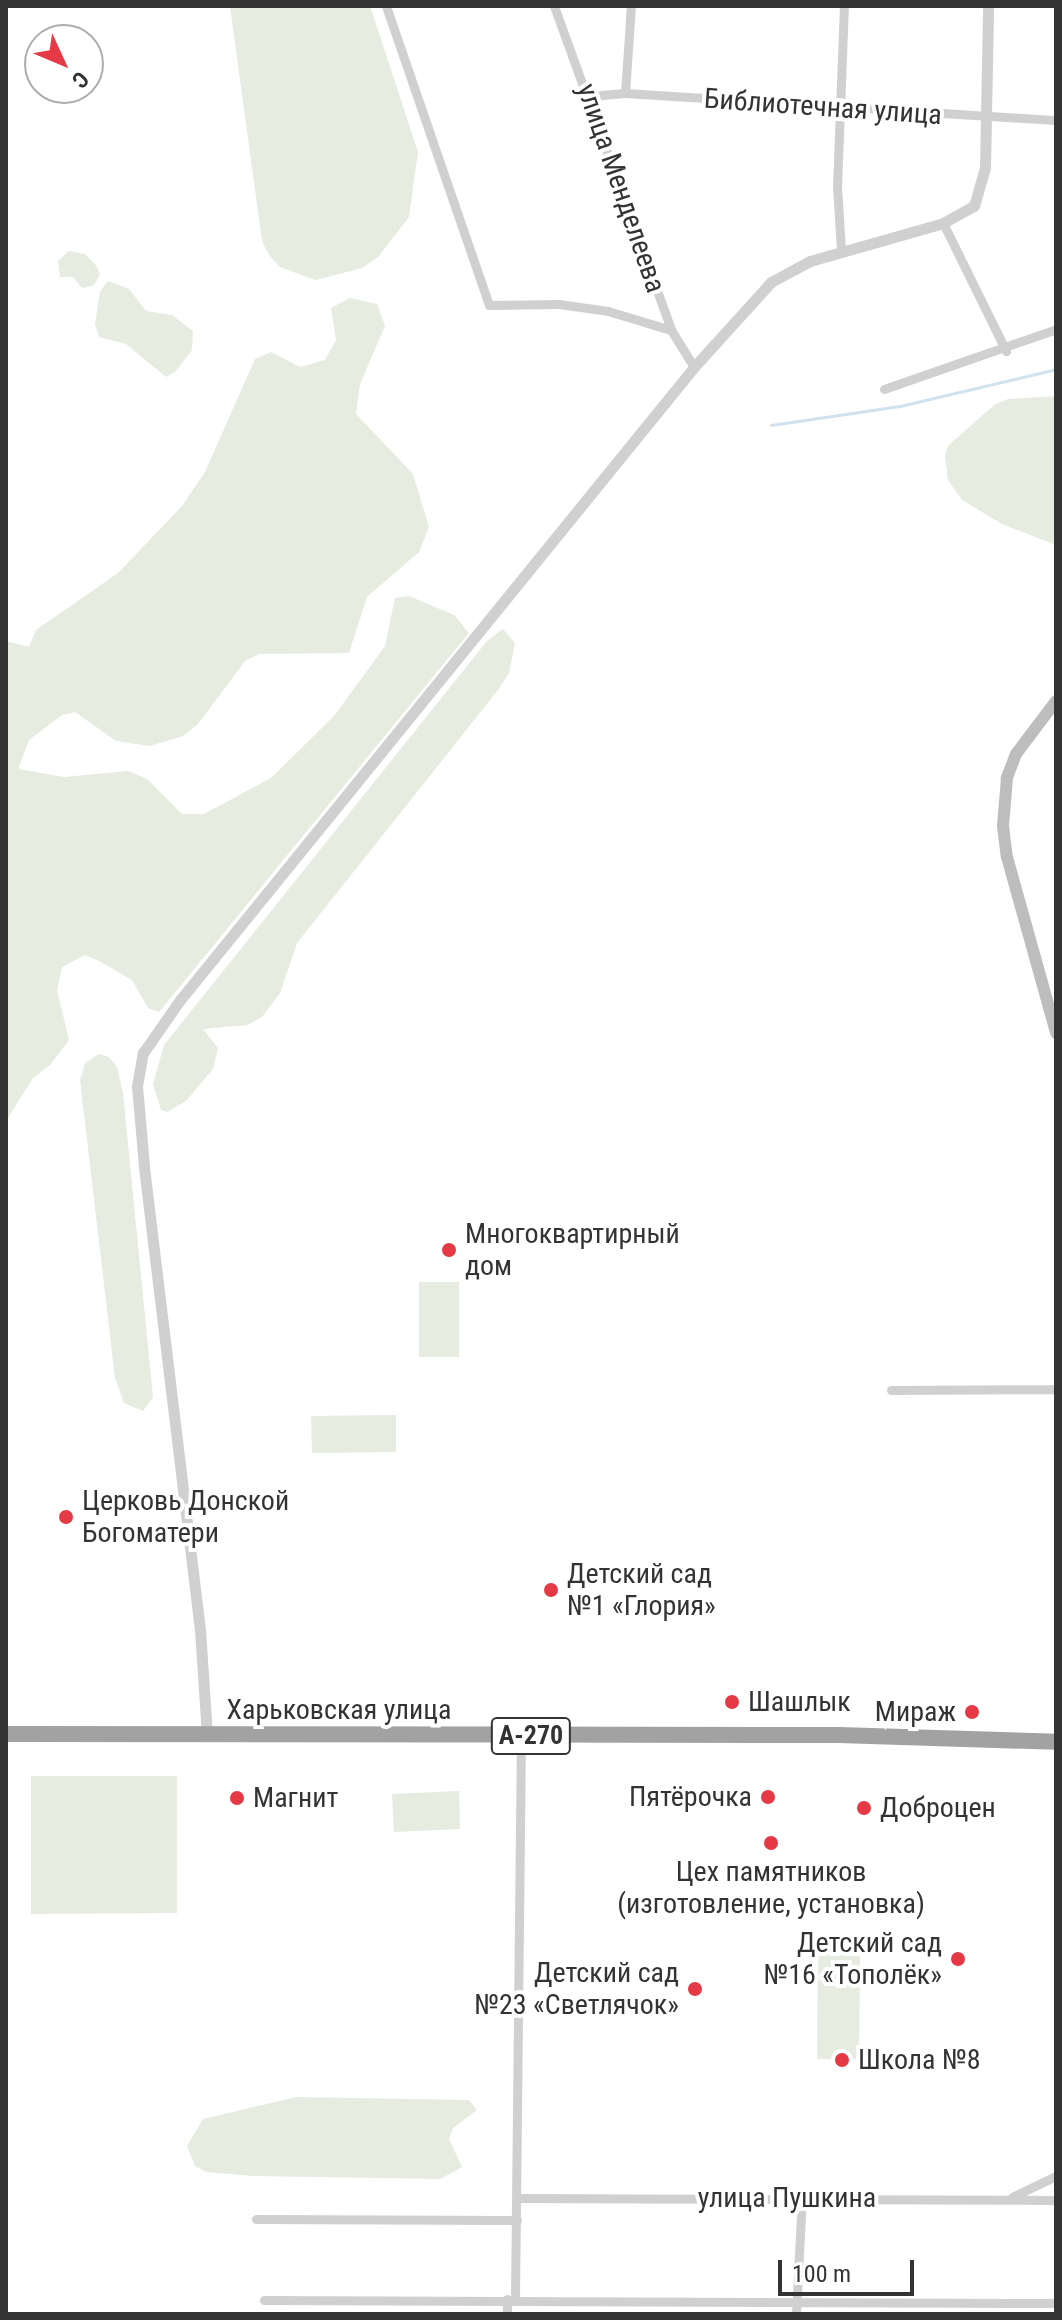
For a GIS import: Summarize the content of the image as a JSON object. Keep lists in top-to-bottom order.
{
  "streets": {
    "highway": ["Харьковская улица", "А-270"],
    "street": ["Библиотечная улица", "улица Менделеева", "улица Пушкина"]
  },
  "crossings": [
    ["Библиотечная улица", "улица Менделеева"]
  ],
  "places": [
    "Многоквартирный дом",
    "Церковь Донской Богоматери",
    "Детский сад №1 «Глория»",
    "Шашлык",
    "Мираж",
    "Пятёрочка",
    "Магнит",
    "Доброцен",
    "Цех памятников (изготовление, установка)",
    "Детский сад №16 «Тополёк»",
    "Детский сад №23 «Светлячок»",
    "Школа №8"
  ],
  "scale_bar": "100 m",
  "north": "bottom right"
}
